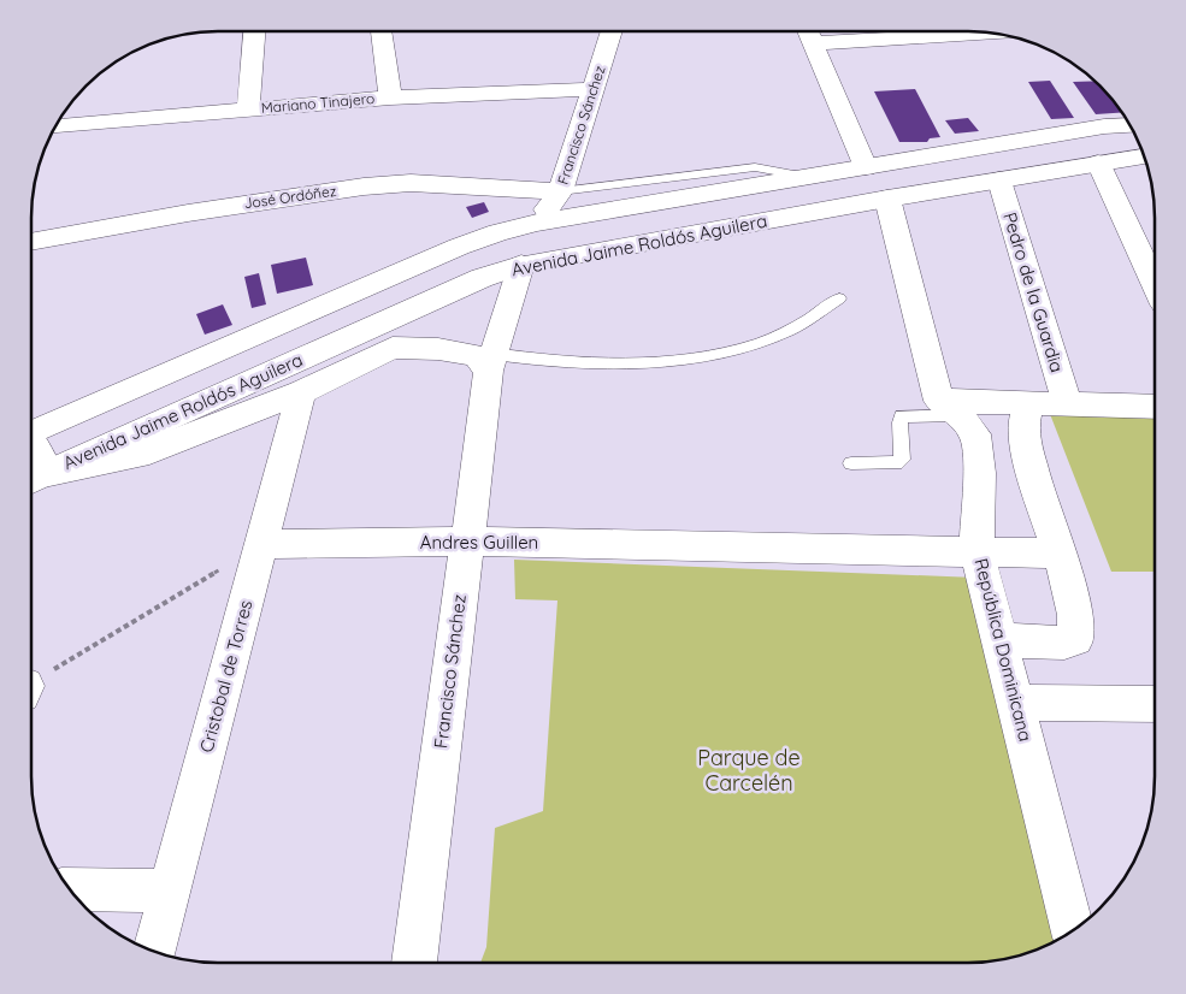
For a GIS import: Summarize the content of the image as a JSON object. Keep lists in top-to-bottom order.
{
  "streets": {
    "street": [
      "Mariano Tinajero",
      "Francisco Sánchez",
      "José Ordóñez",
      "Avenida Jaime Roldós Aguilera",
      "Pedro de la Guardia",
      "Andres Guillen",
      "República Dominicana",
      "Cristobal de Torres"
    ]
  },
  "crossings": [
    ["Mariano Tinajero", "Francisco Sánchez"],
    ["Francisco Sánchez", "José Ordóñez"],
    ["Francisco Sánchez", "Avenida Jaime Roldós Aguilera"],
    ["Francisco Sánchez", "Andres Guillen"],
    ["Avenida Jaime Roldós Aguilera", "Pedro de la Guardia"],
    ["Avenida Jaime Roldós Aguilera", "República Dominicana"],
    ["Andres Guillen", "República Dominicana"],
    ["Andres Guillen", "Cristobal de Torres"]
  ],
  "parks": ["Parque de Carcelén"]
}
